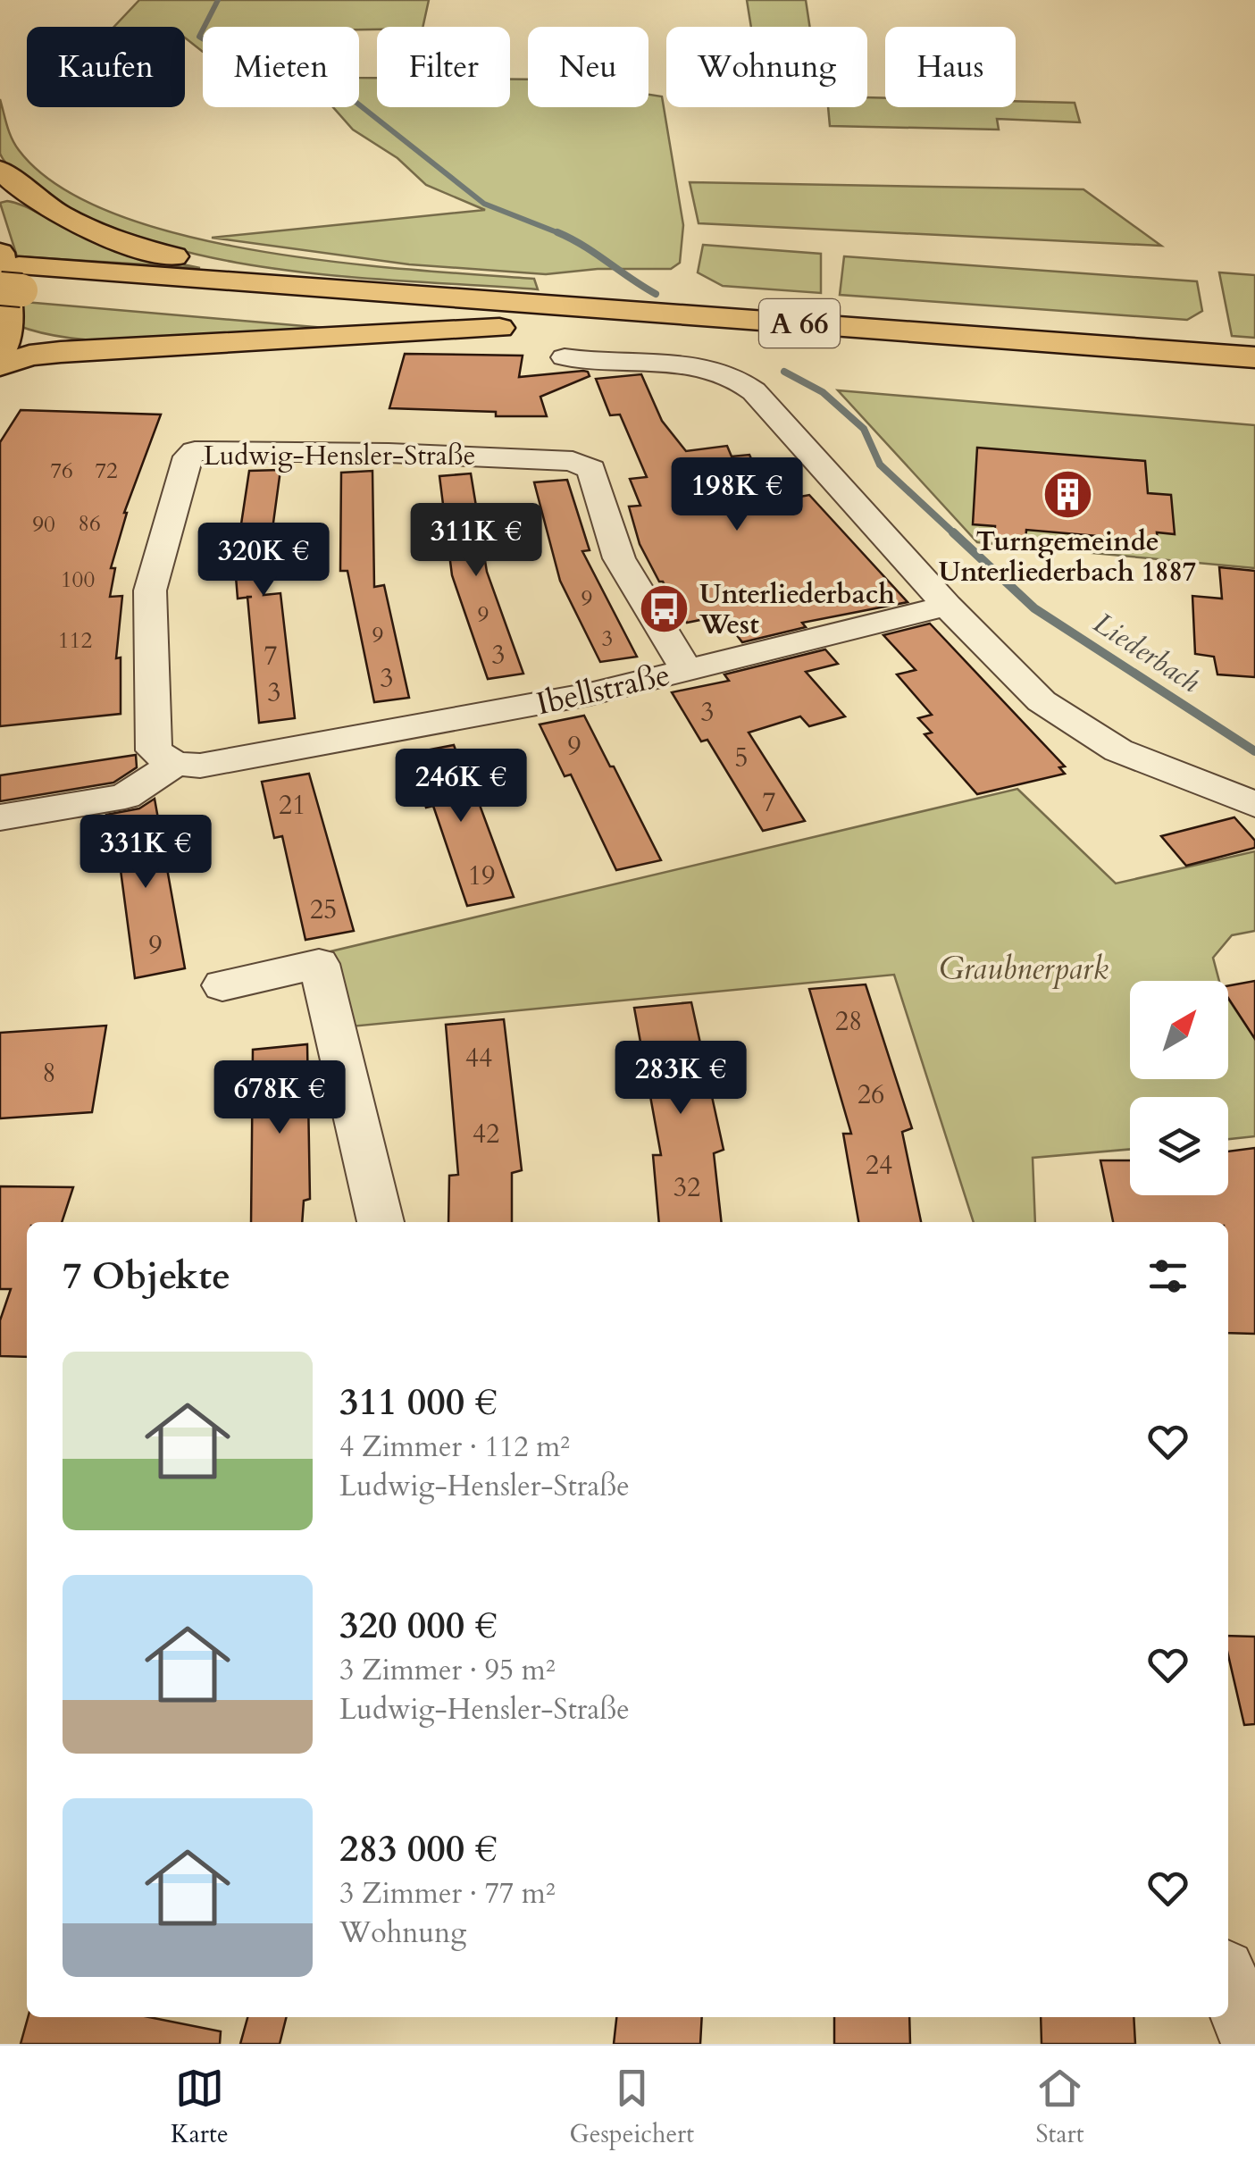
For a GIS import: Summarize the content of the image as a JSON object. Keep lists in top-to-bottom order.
{
  "streets": {
    "main road": ["A 66"],
    "street": ["Ludwig-Hensler-Straße", "Ibellstraße"]
  },
  "crossings": [
    ["Ludwig-Hensler-Straße", "Ibellstraße"]
  ],
  "water": ["Liederbach"],
  "parks": ["Graubnerpark"],
  "places": {
    "building": ["Turngemeinde Unterliederbach 1887"],
    "bus stop": ["Unterliederbach West"]
  },
  "house_numbers": [
    "76",
    "72",
    "86",
    "90",
    "100",
    "9",
    "9",
    "9",
    "3",
    "112",
    "3",
    "7",
    "3",
    "3",
    "3",
    "9",
    "5",
    "7",
    "21",
    "19",
    "25",
    "9",
    "28",
    "44",
    "8",
    "26",
    "42",
    "24",
    "32"
  ],
  "north": "top right",
  "page": {
    "chip": [
      "Kaufen",
      "Mieten",
      "Filter",
      "Neu",
      "Wohnung",
      "Haus"
    ],
    "price": [
      "198K €",
      "311K €",
      "320K €",
      "246K €",
      "331K €",
      "283K €",
      "678K €"
    ],
    "heading": "7 Objekte",
    "list": [
      {
        "name": "311 000 €",
        "note": "4 Zimmer · 112 m² · Ludwig-Hensler-Straße"
      },
      {
        "name": "320 000 €",
        "note": "3 Zimmer · 95 m² · Ludwig-Hensler-Straße"
      },
      {
        "name": "283 000 €",
        "note": "3 Zimmer · 77 m² · Wohnung"
      }
    ],
    "tabs": ["Karte", "Gespeichert", "Start"]
  }
}
